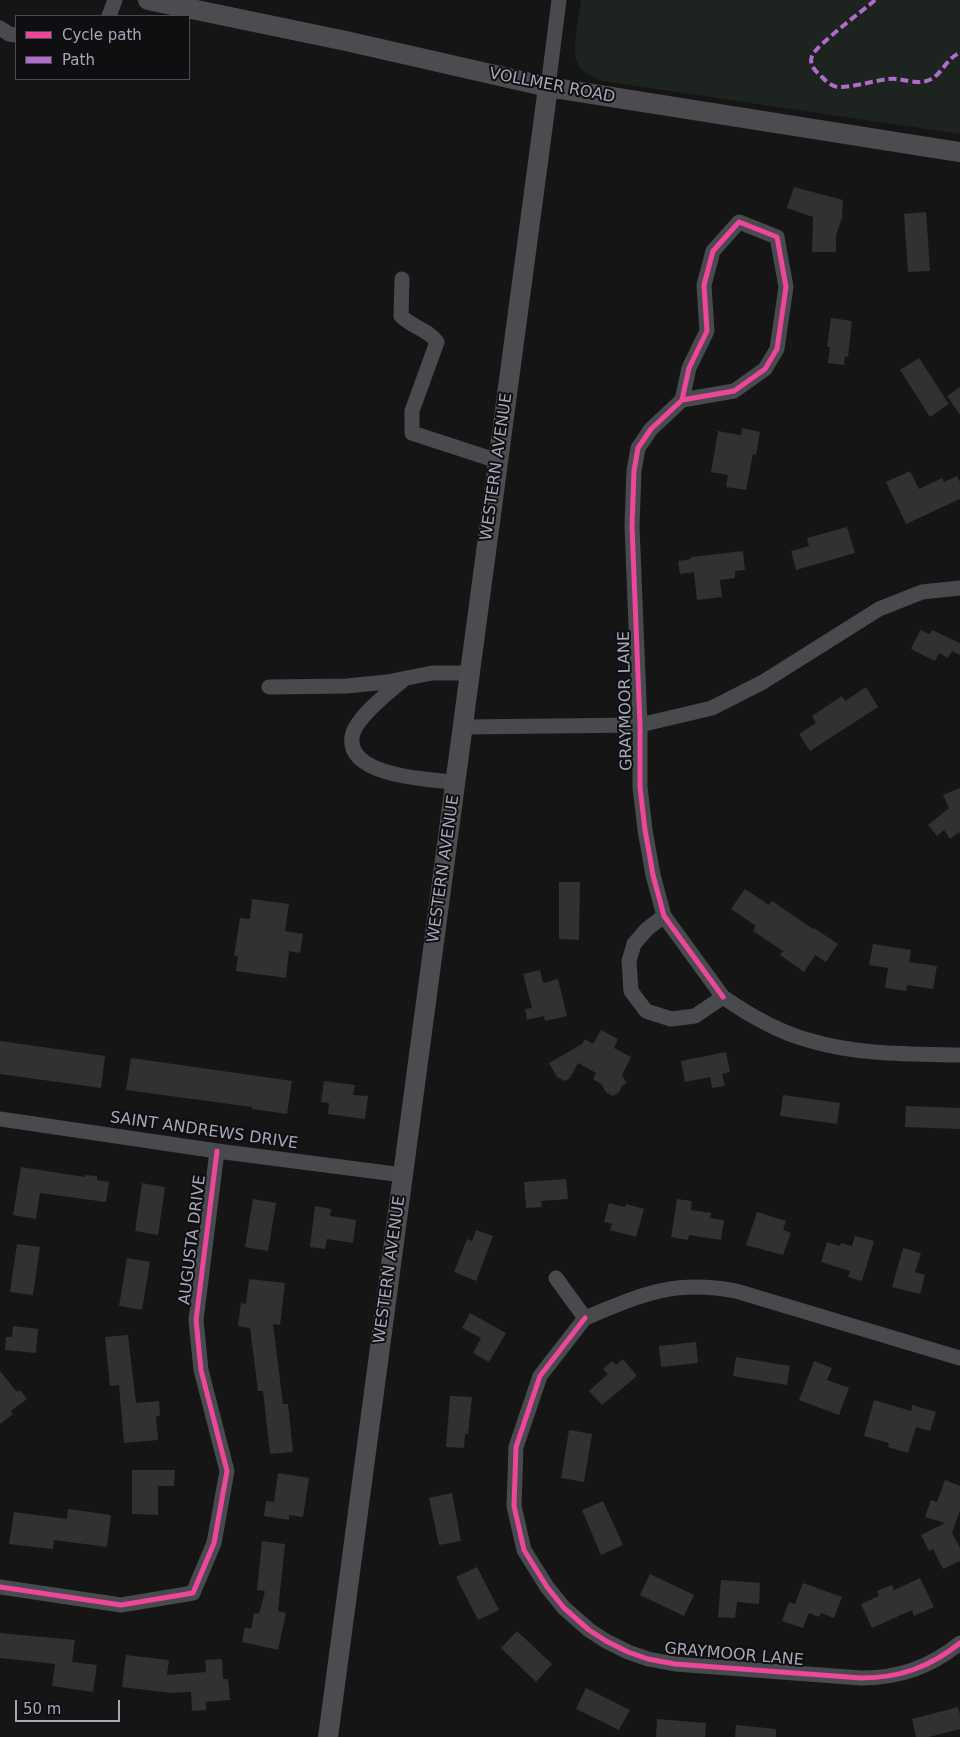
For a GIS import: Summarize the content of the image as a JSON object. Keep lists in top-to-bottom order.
{
  "streets": {
    "main road": ["VOLLMER ROAD", "WESTERN AVENUE"],
    "street": ["GRAYMOOR LANE", "SAINT ANDREWS DRIVE", "AUGUSTA DRIVE"]
  },
  "crossings": [
    ["VOLLMER ROAD", "WESTERN AVENUE"],
    ["WESTERN AVENUE", "GRAYMOOR LANE"],
    ["WESTERN AVENUE", "SAINT ANDREWS DRIVE"],
    ["SAINT ANDREWS DRIVE", "AUGUSTA DRIVE"]
  ],
  "legend": ["Cycle path", "Path"],
  "scale_bar": "50 m"
}
